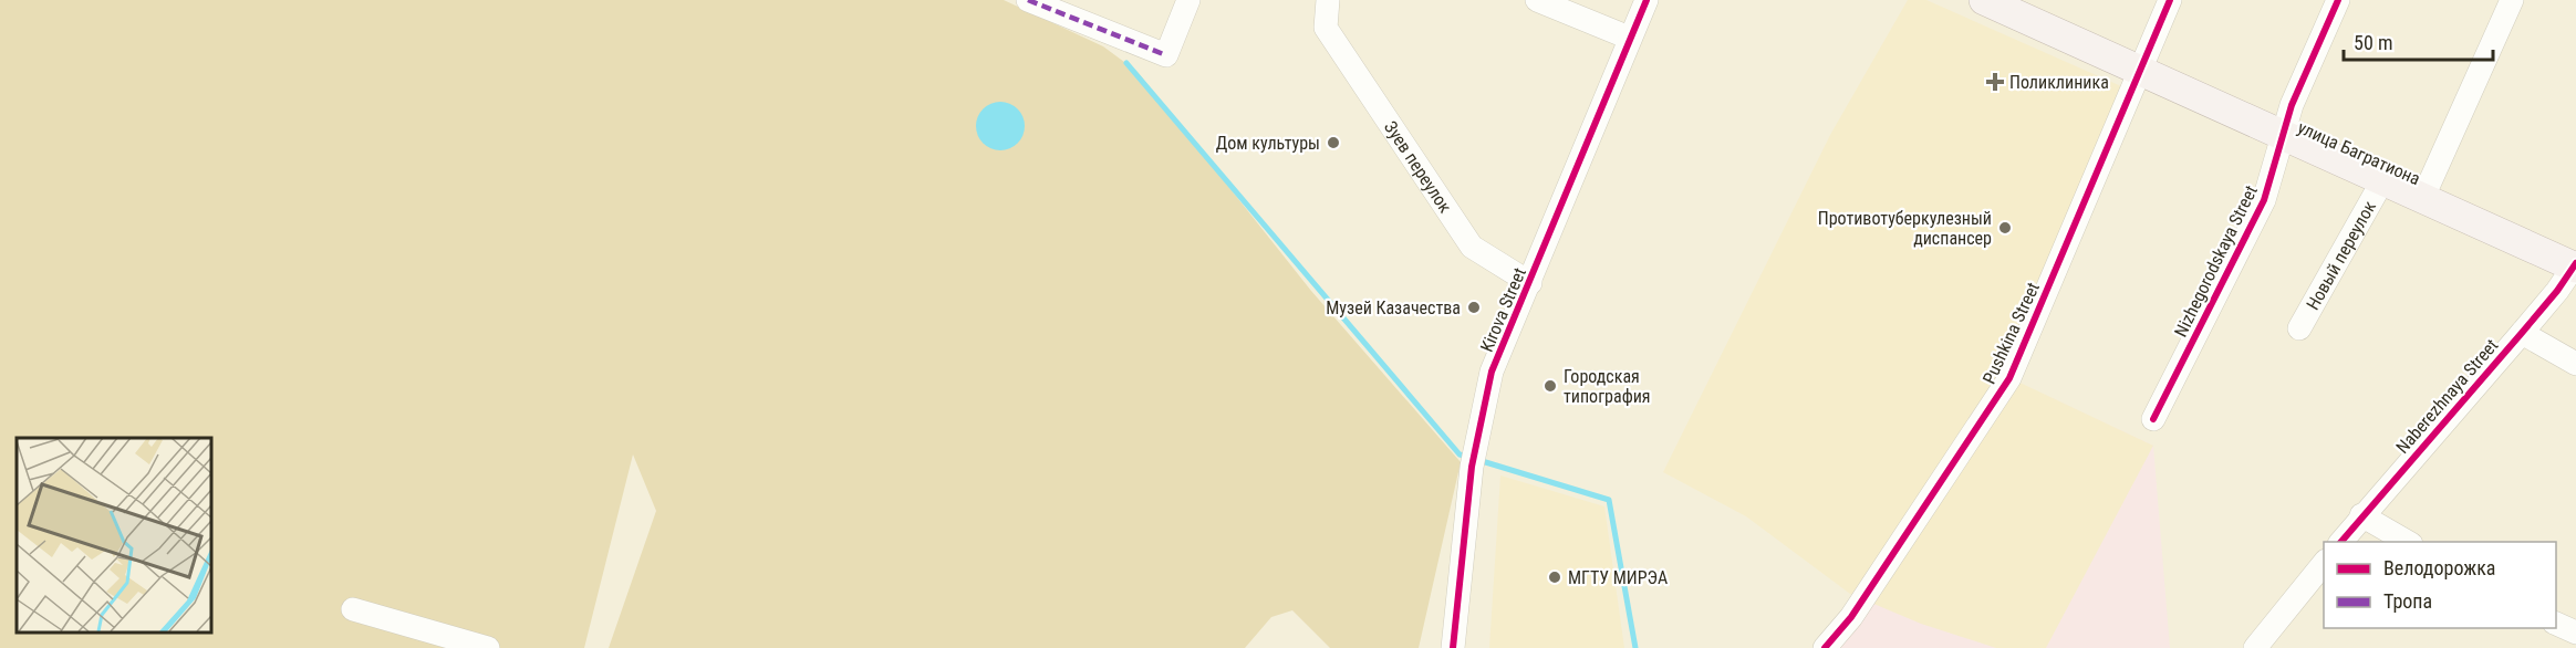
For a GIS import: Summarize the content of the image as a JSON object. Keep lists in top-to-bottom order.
{
  "streets": {
    "main road": ["улица Багратиона"],
    "street": [
      "Зуев переулок",
      "Новый переулок",
      "Nizhegorodskaya Street",
      "Kirova Street",
      "Pushkina Street",
      "Naberezhnaya Street"
    ]
  },
  "crossings": [
    ["улица Багратиона", "Новый переулок"],
    ["улица Багратиона", "Nizhegorodskaya Street"],
    ["улица Багратиона", "Pushkina Street"],
    ["улица Багратиона", "Naberezhnaya Street"],
    ["Зуев переулок", "Kirova Street"]
  ],
  "places": {
    "health": ["Поликлиника"],
    "other": [
      "Дом культуры",
      "Противотуберкулезный диспансер",
      "Музей Казачества",
      "Городская типография",
      "МГТУ МИРЭА"
    ]
  },
  "legend": ["Велодорожка", "Тропа"],
  "scale_bar": "50 m"
}
